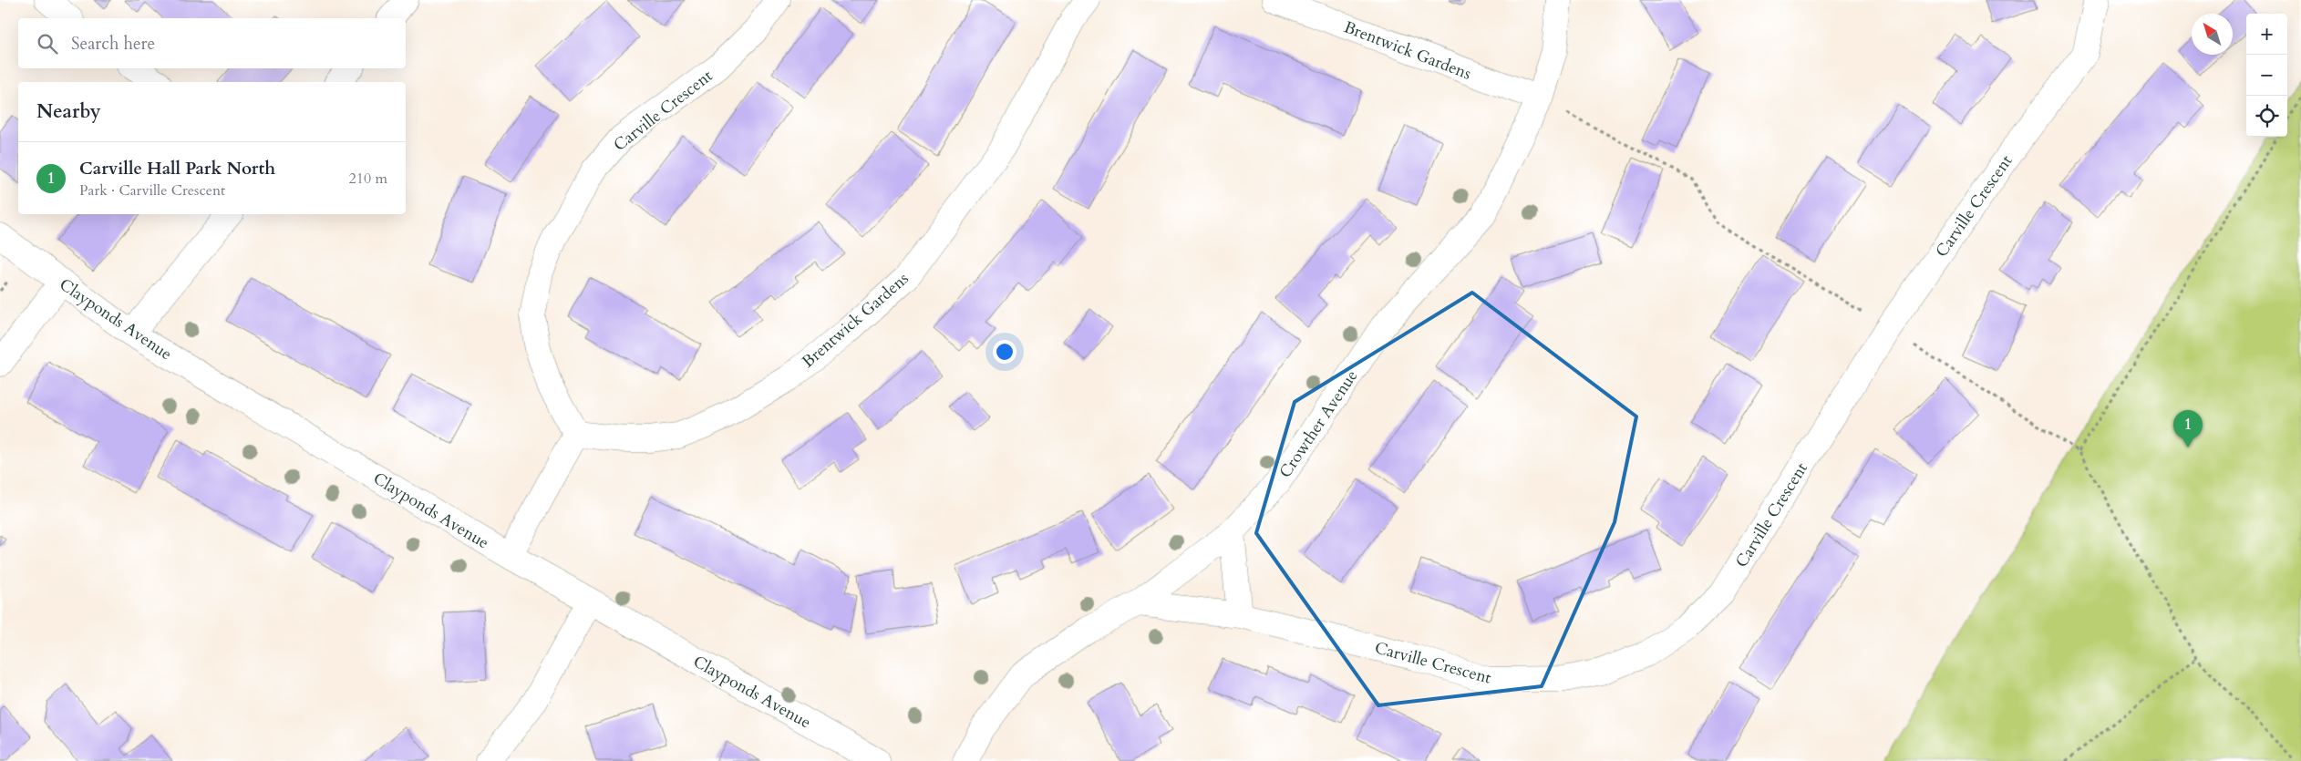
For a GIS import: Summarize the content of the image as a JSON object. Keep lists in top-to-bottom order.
{
  "streets": {
    "street": [
      "Brentwick Gardens",
      "Carville Crescent",
      "Clayponds Avenue",
      "Crowther Avenue"
    ]
  },
  "crossings": [
    ["Brentwick Gardens", "Carville Crescent"],
    ["Brentwick Gardens", "Crowther Avenue"],
    ["Carville Crescent", "Crowther Avenue"]
  ],
  "north": "top left",
  "page": {
    "map_buttons": ["+", "−"],
    "search": "Search here",
    "heading": "Nearby",
    "list": [
      {
        "mark": "1",
        "name": "Carville Hall Park North",
        "note": "Park · Carville Crescent",
        "value": "210 m"
      }
    ],
    "pins": "1"
  }
}
